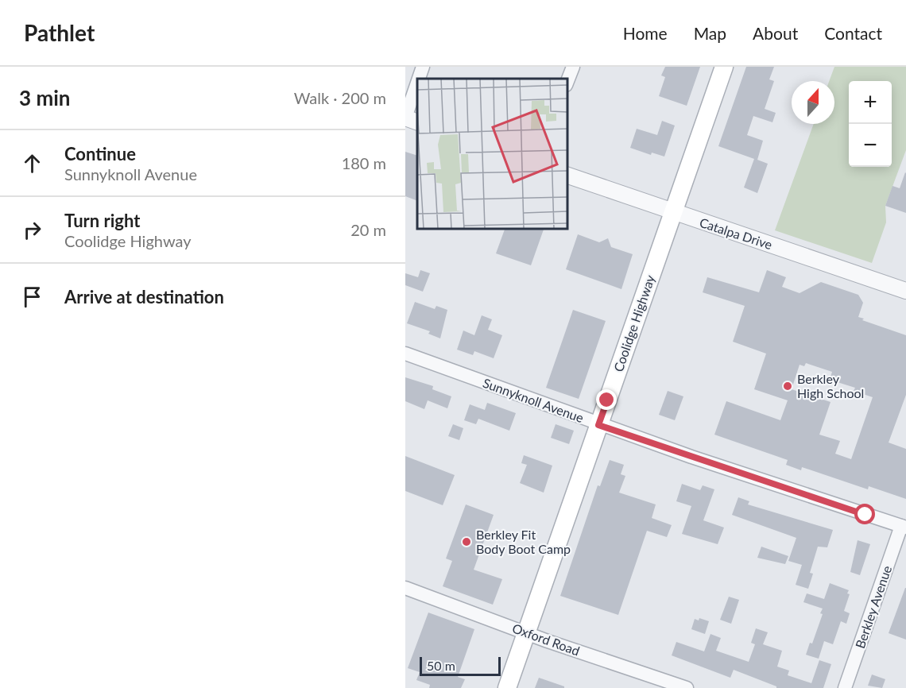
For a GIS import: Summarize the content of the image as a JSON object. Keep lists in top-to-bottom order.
{
  "streets": {
    "main road": ["Coolidge Highway"],
    "street": [
      "Catalpa Drive",
      "Sunnyknoll Avenue",
      "Berkley Avenue",
      "Oxford Road"
    ]
  },
  "crossings": [
    ["Catalpa Drive", "Coolidge Highway"],
    ["Coolidge Highway", "Sunnyknoll Avenue"],
    ["Coolidge Highway", "Oxford Road"],
    ["Sunnyknoll Avenue", "Berkley Avenue"]
  ],
  "places": ["Berkley High School", "Berkley Fit Body Boot Camp"],
  "scale_bar": "50 m",
  "north": "top",
  "page": {
    "header": "Pathlet",
    "nav": [
      "Home",
      "Map",
      "About",
      "Contact"
    ],
    "heading": ["3 min", "Walk · 200 m"],
    "map_buttons": ["+", "−"],
    "list": [
      ["Continue", "Sunnyknoll Avenue", "180 m"],
      ["Turn right", "Coolidge Highway", "20 m"],
      "Arrive at destination"
    ],
    "scale": "50 m"
  }
}
